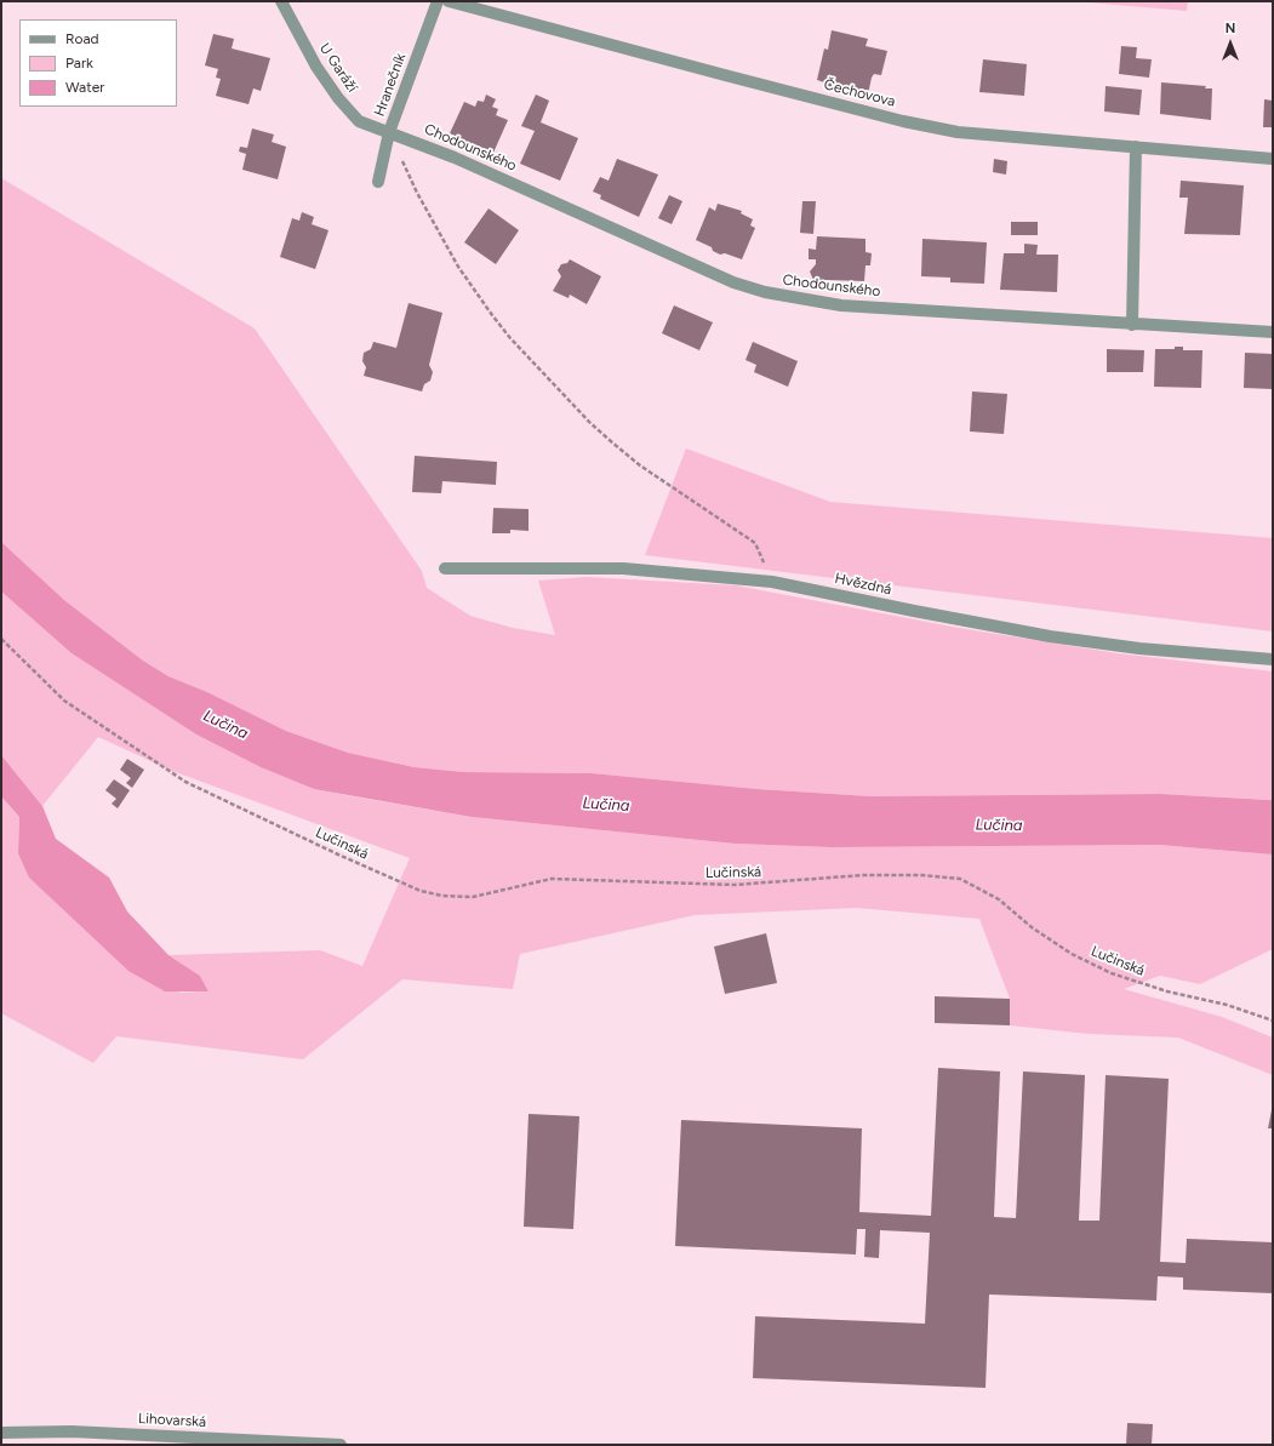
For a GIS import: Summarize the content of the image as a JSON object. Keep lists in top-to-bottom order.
{
  "streets": {
    "street": [
      "U Garáží",
      "Hranečník",
      "Čechovova",
      "Chodounského",
      "Hvězdná",
      "Lihovarská"
    ],
    "path": ["Lučinská"]
  },
  "crossings": [
    ["U Garáží", "Hranečník"],
    ["U Garáží", "Chodounského"],
    ["Hranečník", "Chodounského"]
  ],
  "water": ["Lučina"],
  "legend": ["Road", "Park", "Water"],
  "north": "top"
}
